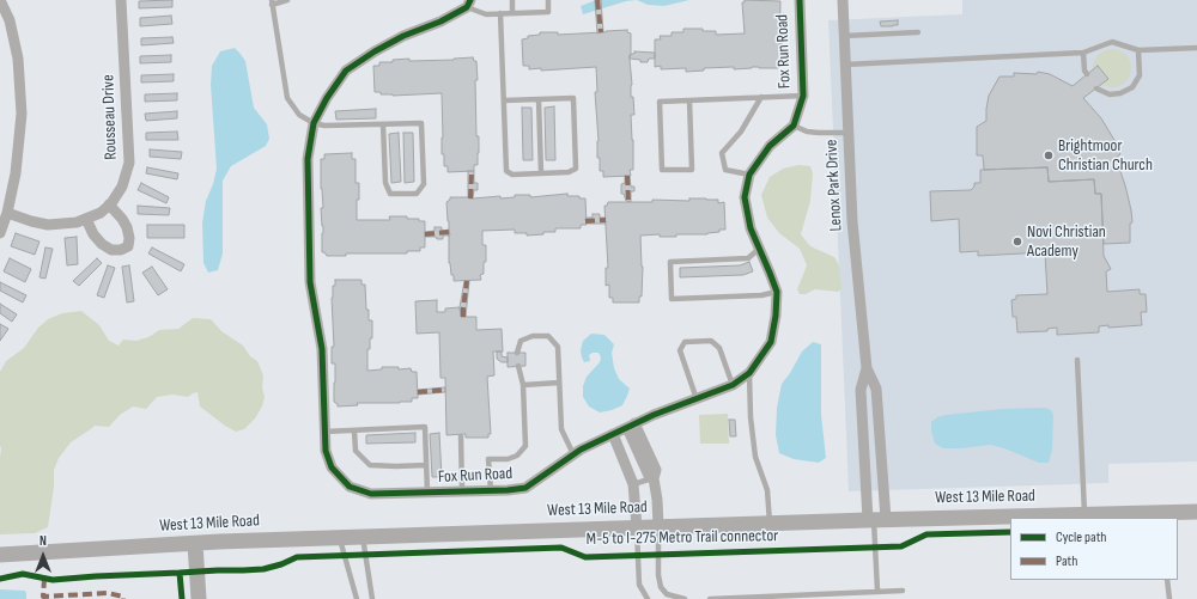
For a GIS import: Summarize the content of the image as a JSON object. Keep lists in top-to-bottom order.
{
  "streets": {
    "street": [
      "Fox Run Road",
      "Rousseau Drive",
      "Lenox Park Drive",
      "West 13 Mile Road"
    ],
    "cycle path": ["M-5 to I-275 Metro Trail connector"]
  },
  "crossings": [
    ["Lenox Park Drive", "West 13 Mile Road"]
  ],
  "places": ["Brightmoor Christian Church", "Novi Christian Academy"],
  "legend": ["Cycle path", "Path"],
  "north": "top"
}
